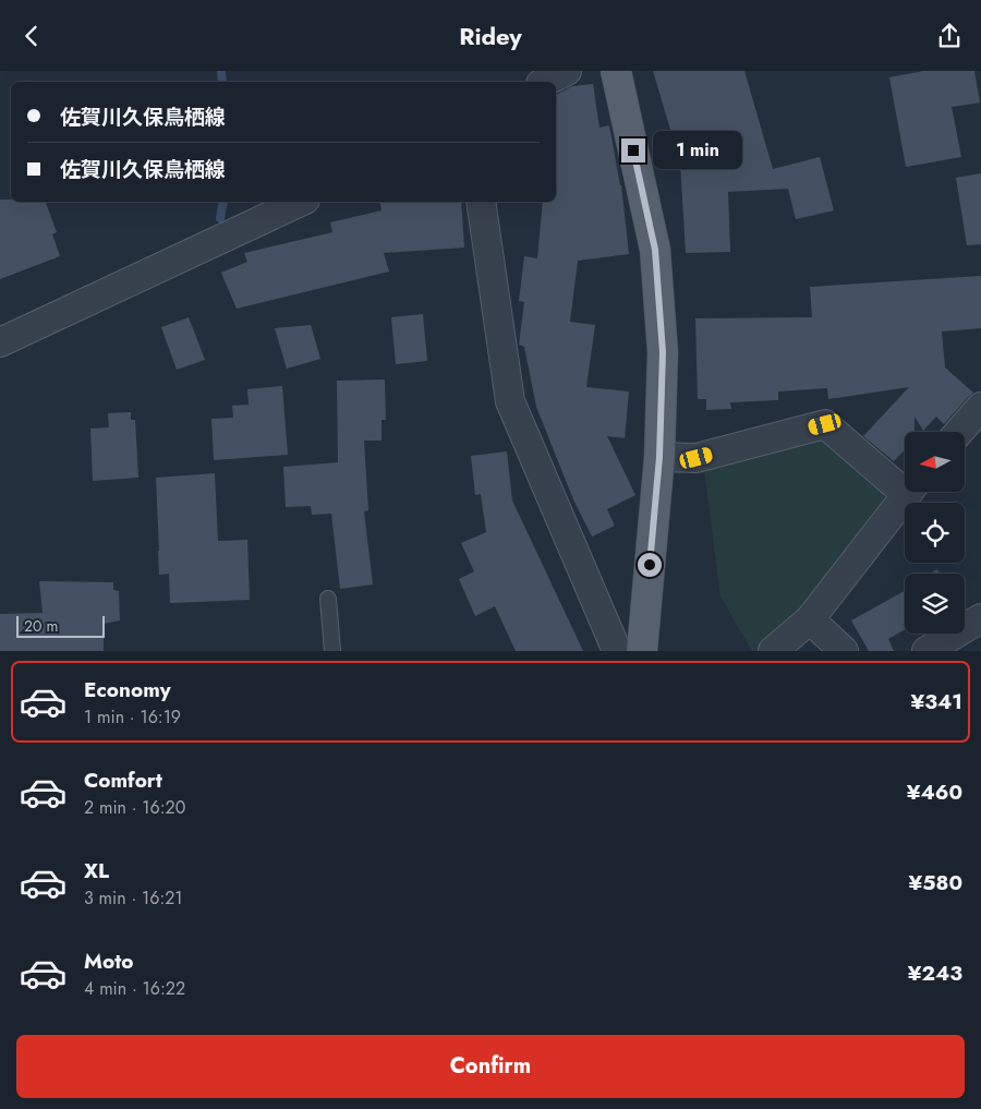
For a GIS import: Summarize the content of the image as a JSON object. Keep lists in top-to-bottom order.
{
  "scale_bar": "20 m",
  "north": "left",
  "page": {
    "header": "Ridey",
    "banner": ["佐賀川久保鳥栖線", "佐賀川久保鳥栖線"],
    "bubble": "1 min",
    "scale": "20 m",
    "list": [
      {
        "name": "Economy",
        "note": "1 min · 16:19",
        "value": "¥341"
      },
      {
        "name": "Comfort",
        "note": "2 min · 16:20",
        "value": "¥460"
      },
      {
        "name": "XL",
        "note": "3 min · 16:21",
        "value": "¥580"
      },
      {
        "name": "Moto",
        "note": "4 min · 16:22",
        "value": "¥243"
      }
    ],
    "buttons": "Confirm"
  }
}
